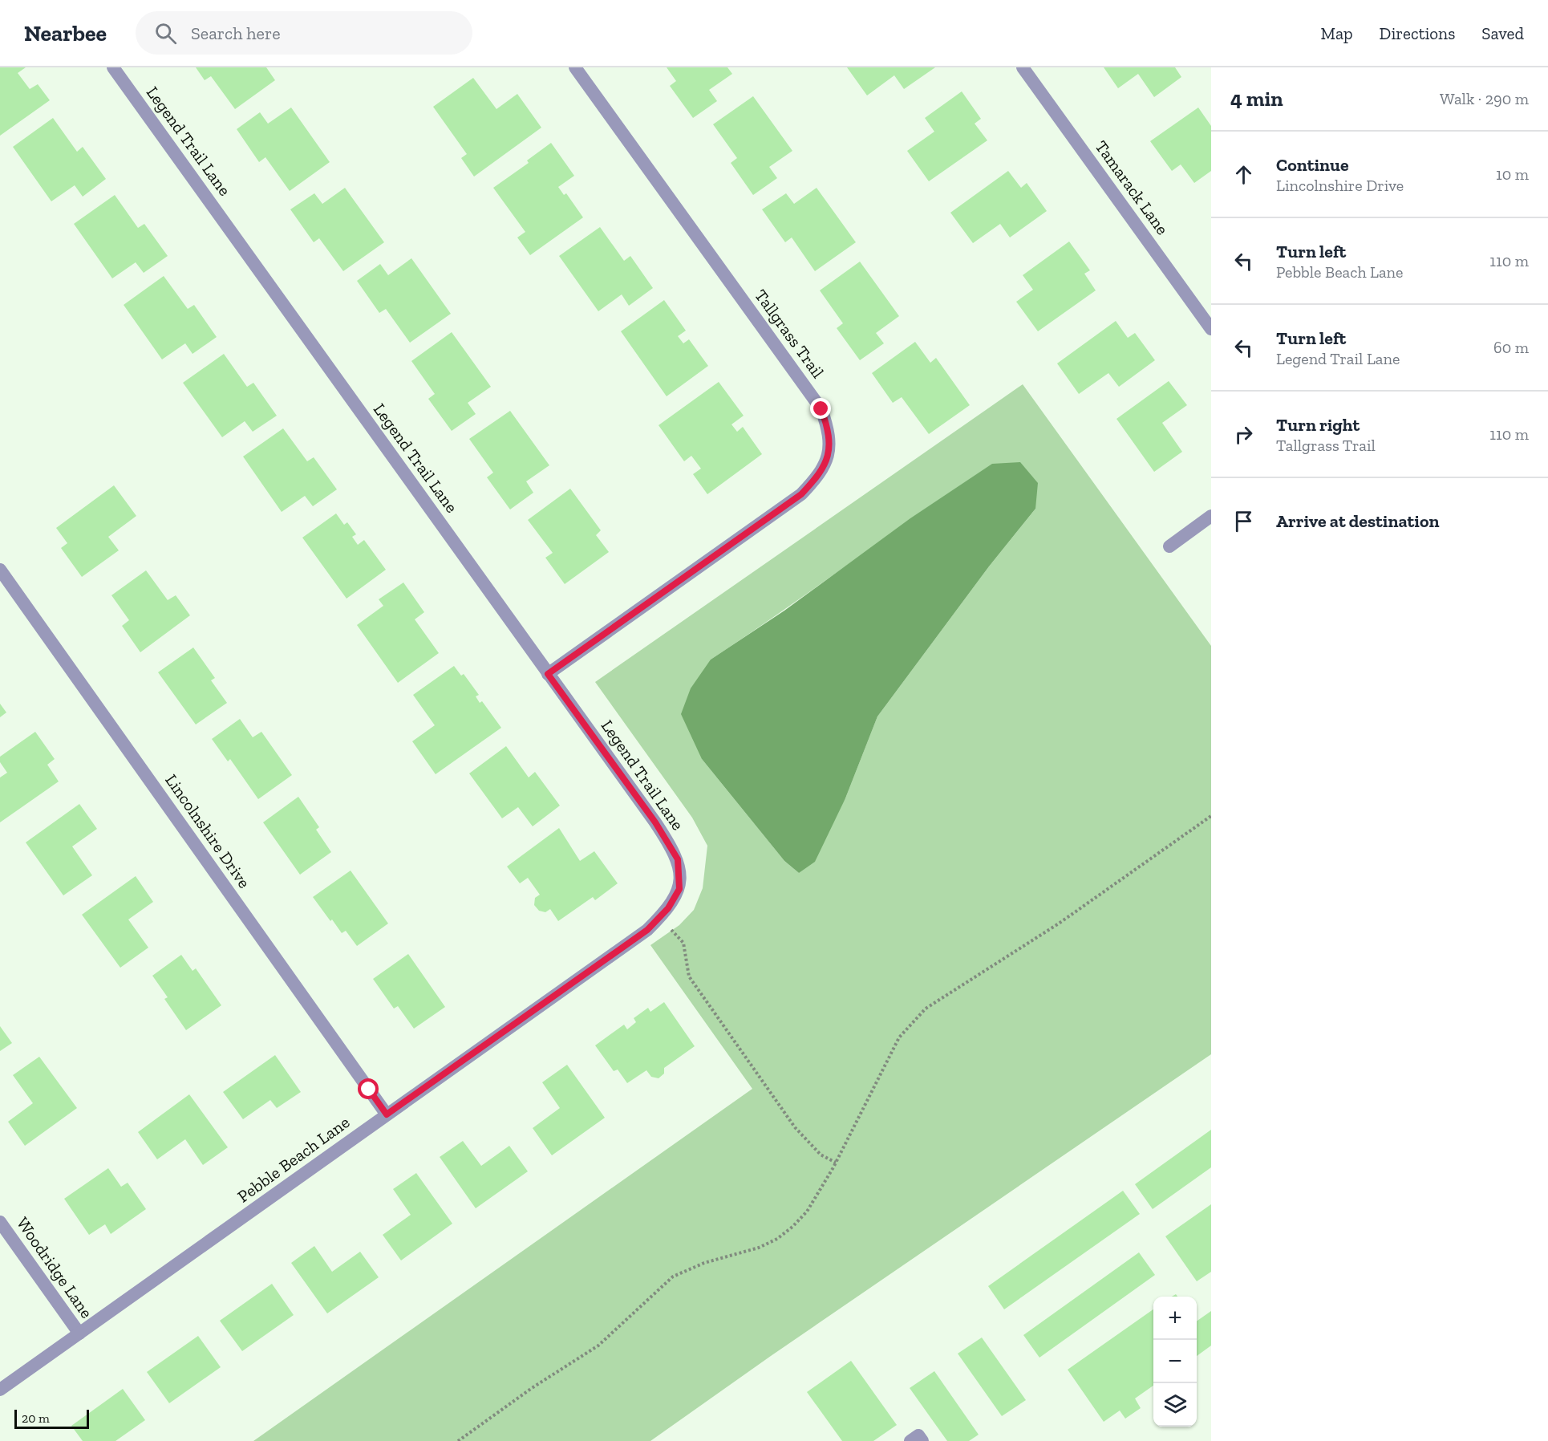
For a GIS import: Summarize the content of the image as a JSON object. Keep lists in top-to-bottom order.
{
  "streets": {
    "street": [
      "Legend Trail Lane",
      "Tamarack Lane",
      "Tallgrass Trail",
      "Lincolnshire Drive",
      "Pebble Beach Lane",
      "Woodridge Lane"
    ]
  },
  "crossings": [
    ["Legend Trail Lane", "Tallgrass Trail"],
    ["Legend Trail Lane", "Pebble Beach Lane"],
    ["Lincolnshire Drive", "Pebble Beach Lane"],
    ["Pebble Beach Lane", "Woodridge Lane"]
  ],
  "scale_bar": "20 m",
  "page": {
    "header": "Nearbee",
    "search": "Search here",
    "nav": ["Map", "Directions", "Saved"],
    "heading": ["4 min", "Walk · 290 m"],
    "list": [
      ["Continue", "Lincolnshire Drive", "10 m"],
      ["Turn left", "Pebble Beach Lane", "110 m"],
      ["Turn left", "Legend Trail Lane", "60 m"],
      ["Turn right", "Tallgrass Trail", "110 m"],
      "Arrive at destination"
    ],
    "map_buttons": ["+", "−"],
    "scale": "20 m"
  }
}
